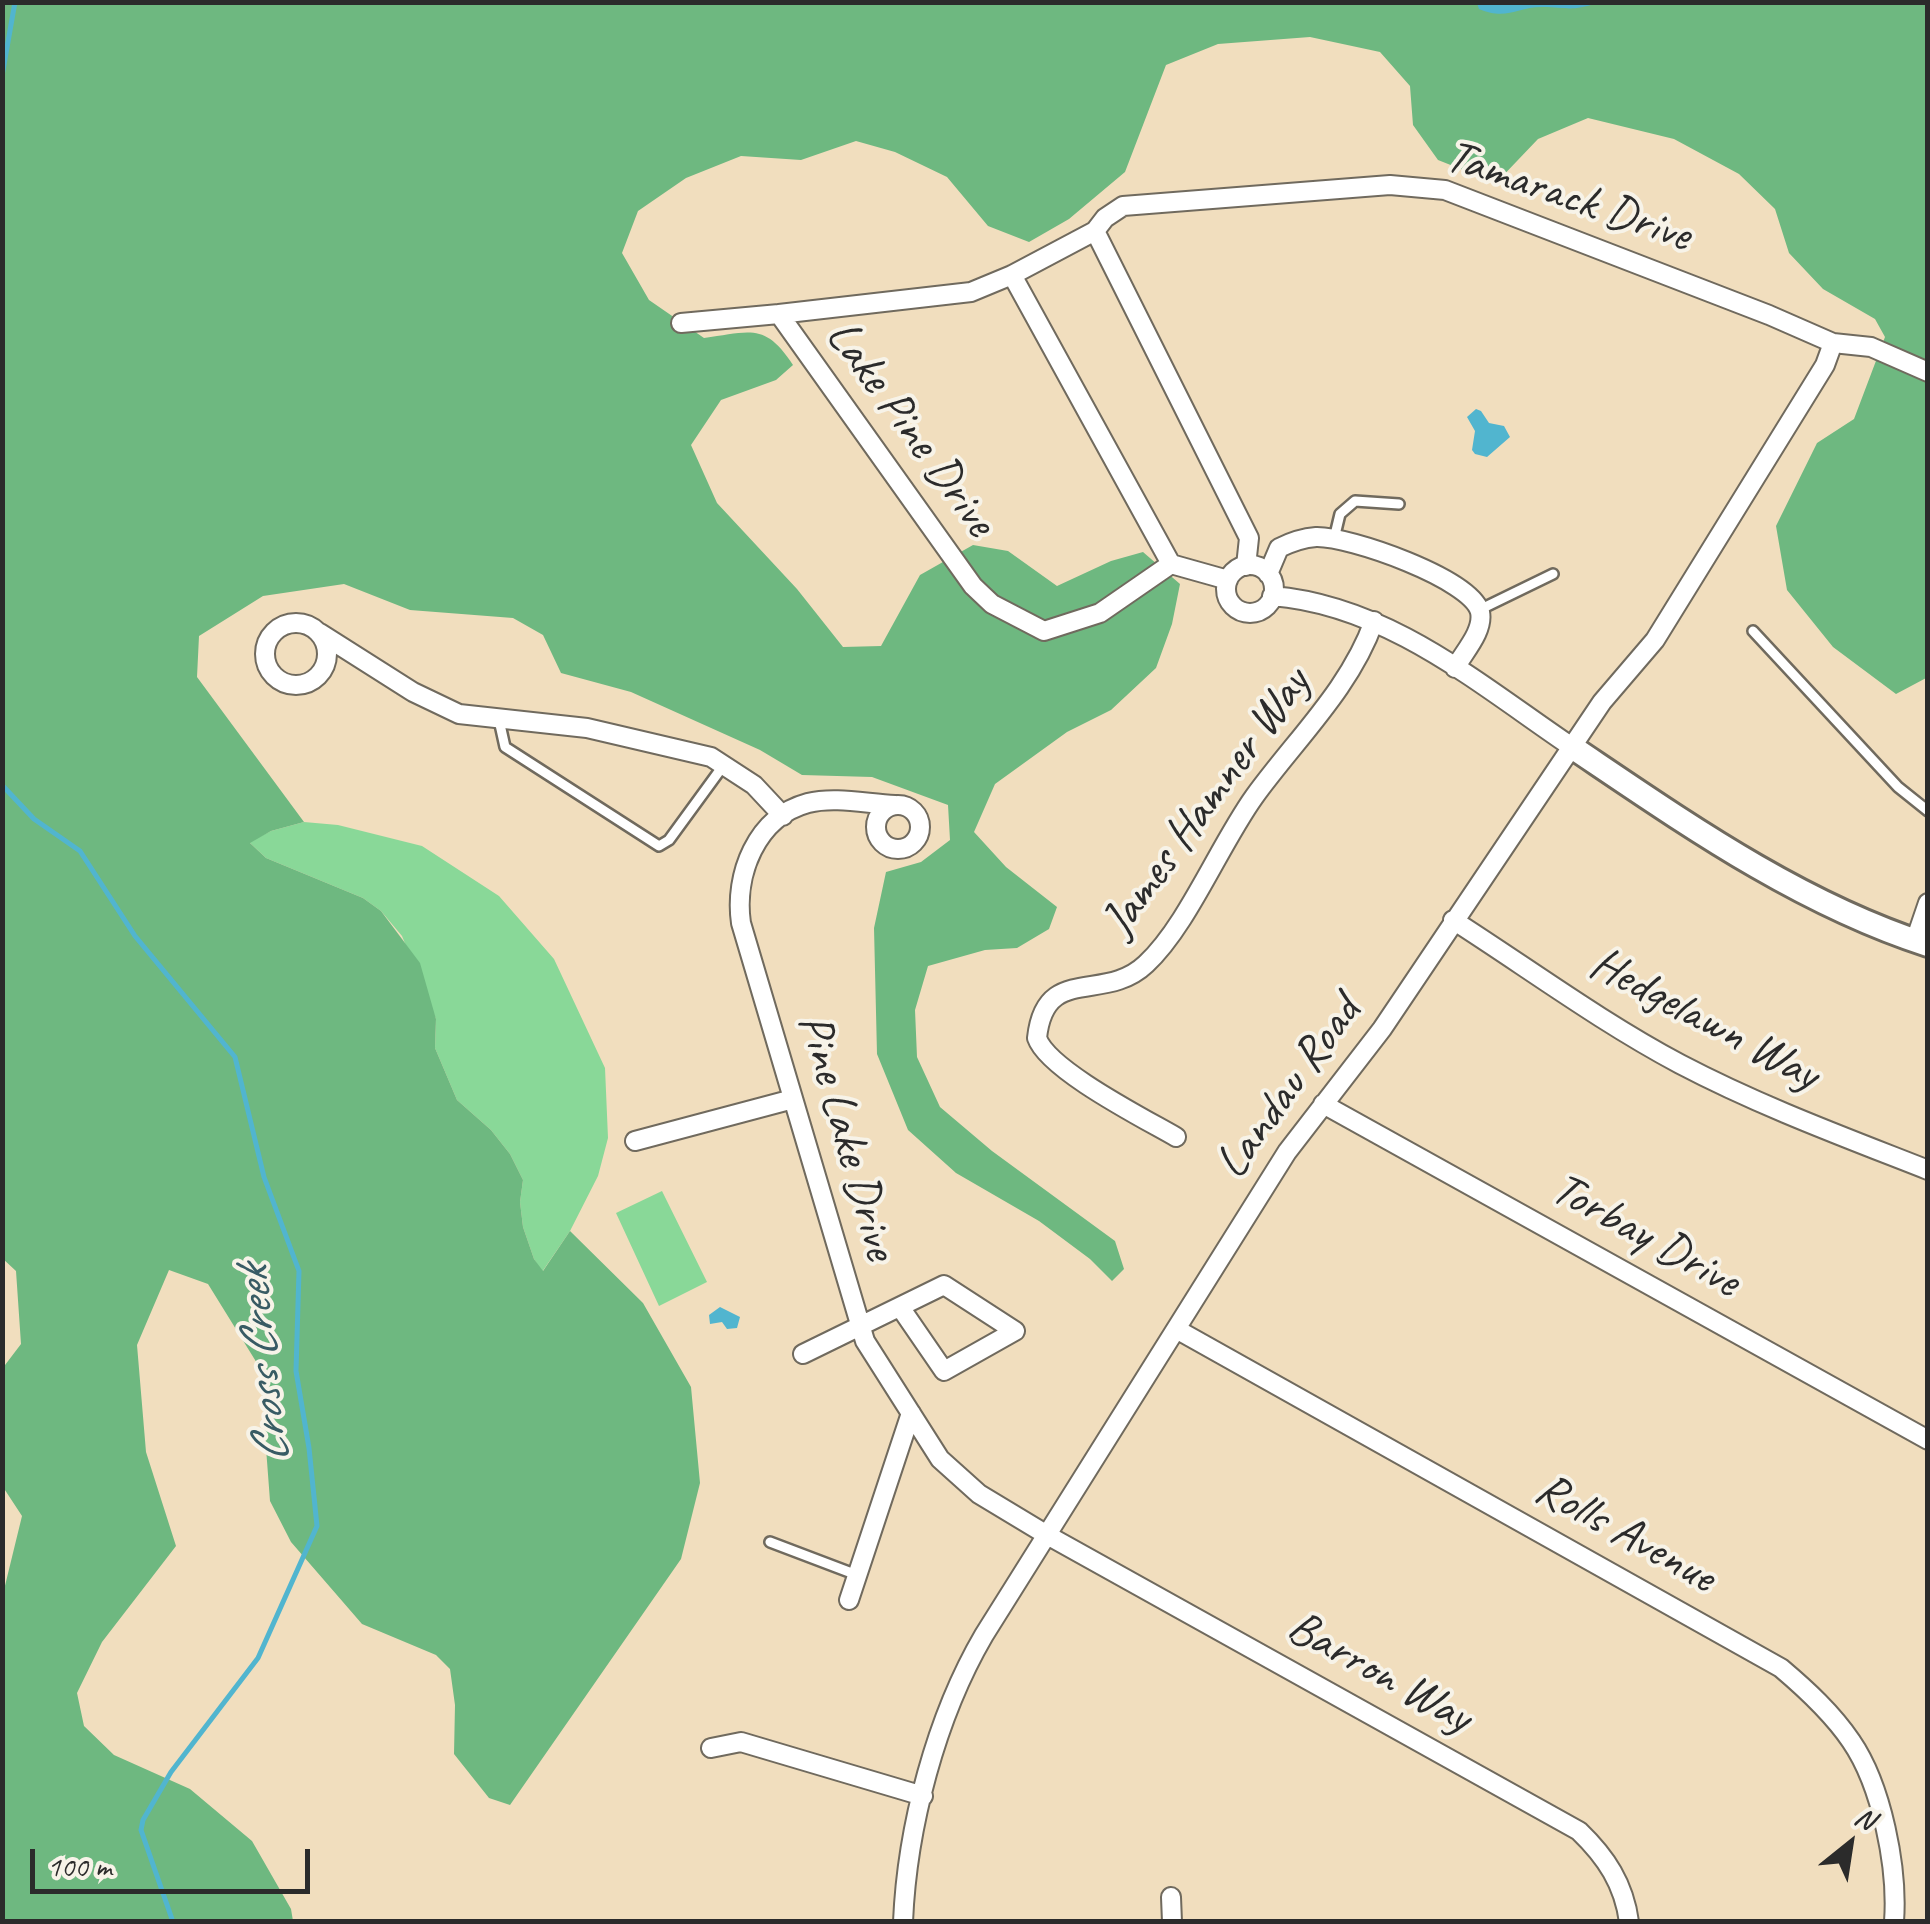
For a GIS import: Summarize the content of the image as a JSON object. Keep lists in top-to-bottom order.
{
  "streets": {
    "street": [
      "Tamarack Drive",
      "Lake Pine Drive",
      "James Hamner Way",
      "Hedgelawn Way",
      "Landau Road",
      "Pine Lake Drive",
      "Torbay Drive",
      "Rolls Avenue",
      "Barron Way"
    ]
  },
  "crossings": [
    ["Tamarack Drive", "Lake Pine Drive"],
    ["Tamarack Drive", "Landau Road"],
    ["Hedgelawn Way", "Landau Road"],
    ["Landau Road", "Pine Lake Drive"],
    ["Landau Road", "Torbay Drive"],
    ["Landau Road", "Rolls Avenue"],
    ["Landau Road", "Barron Way"],
    ["Pine Lake Drive", "Barron Way"]
  ],
  "water": ["Cross Creek"],
  "scale_bar": "100 m",
  "north": "top right"
}
